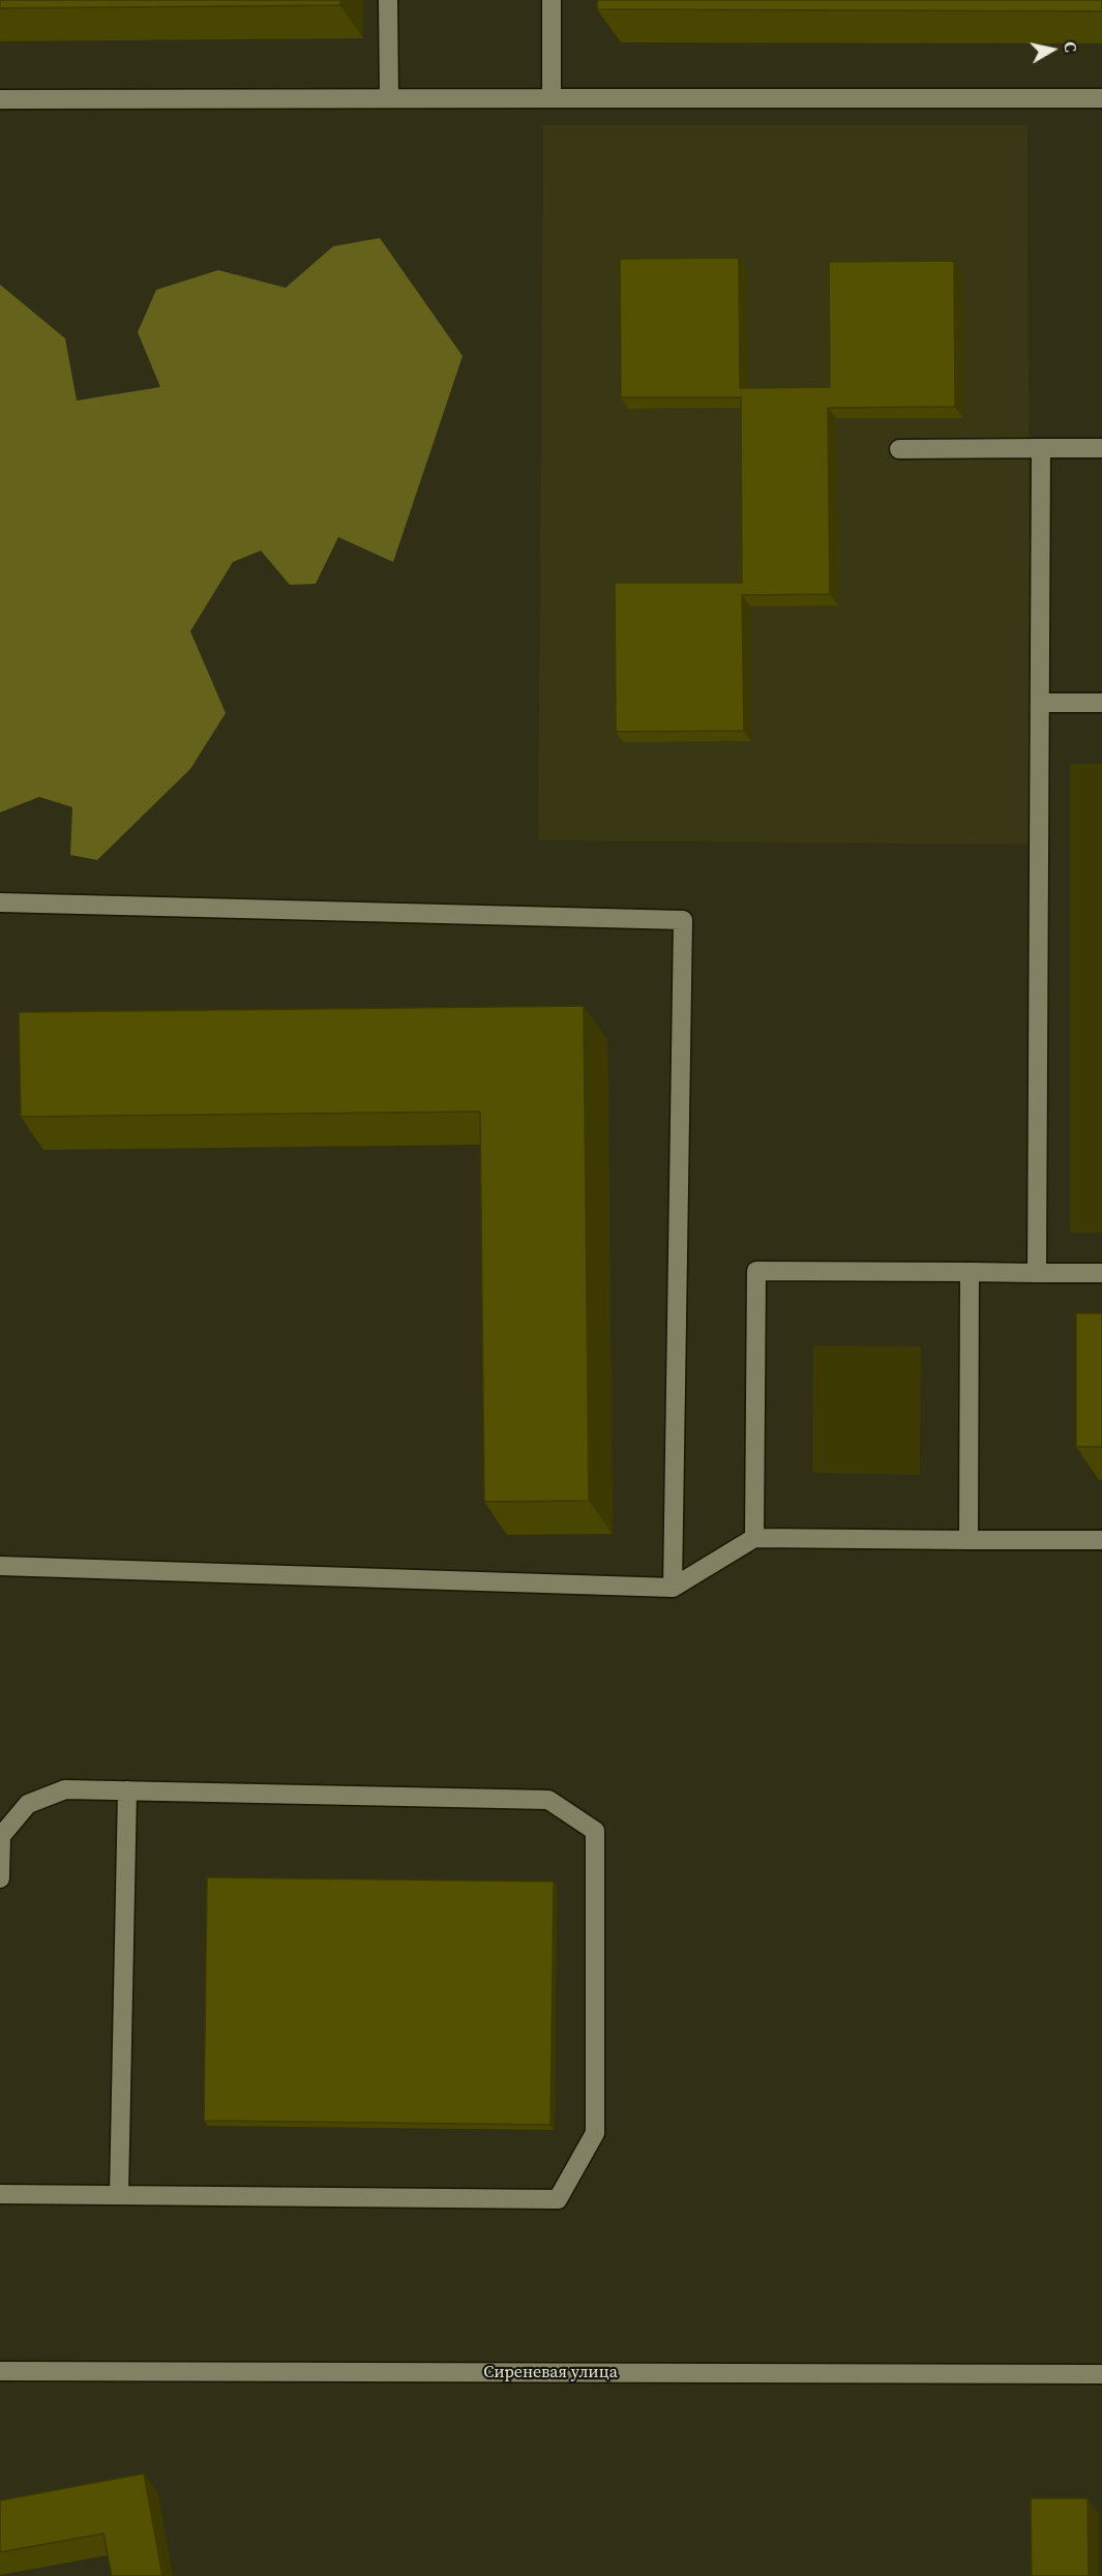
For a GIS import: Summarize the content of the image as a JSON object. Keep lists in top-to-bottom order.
{
  "streets": {
    "street": ["Сиреневая улица"]
  },
  "north": "right"
}
